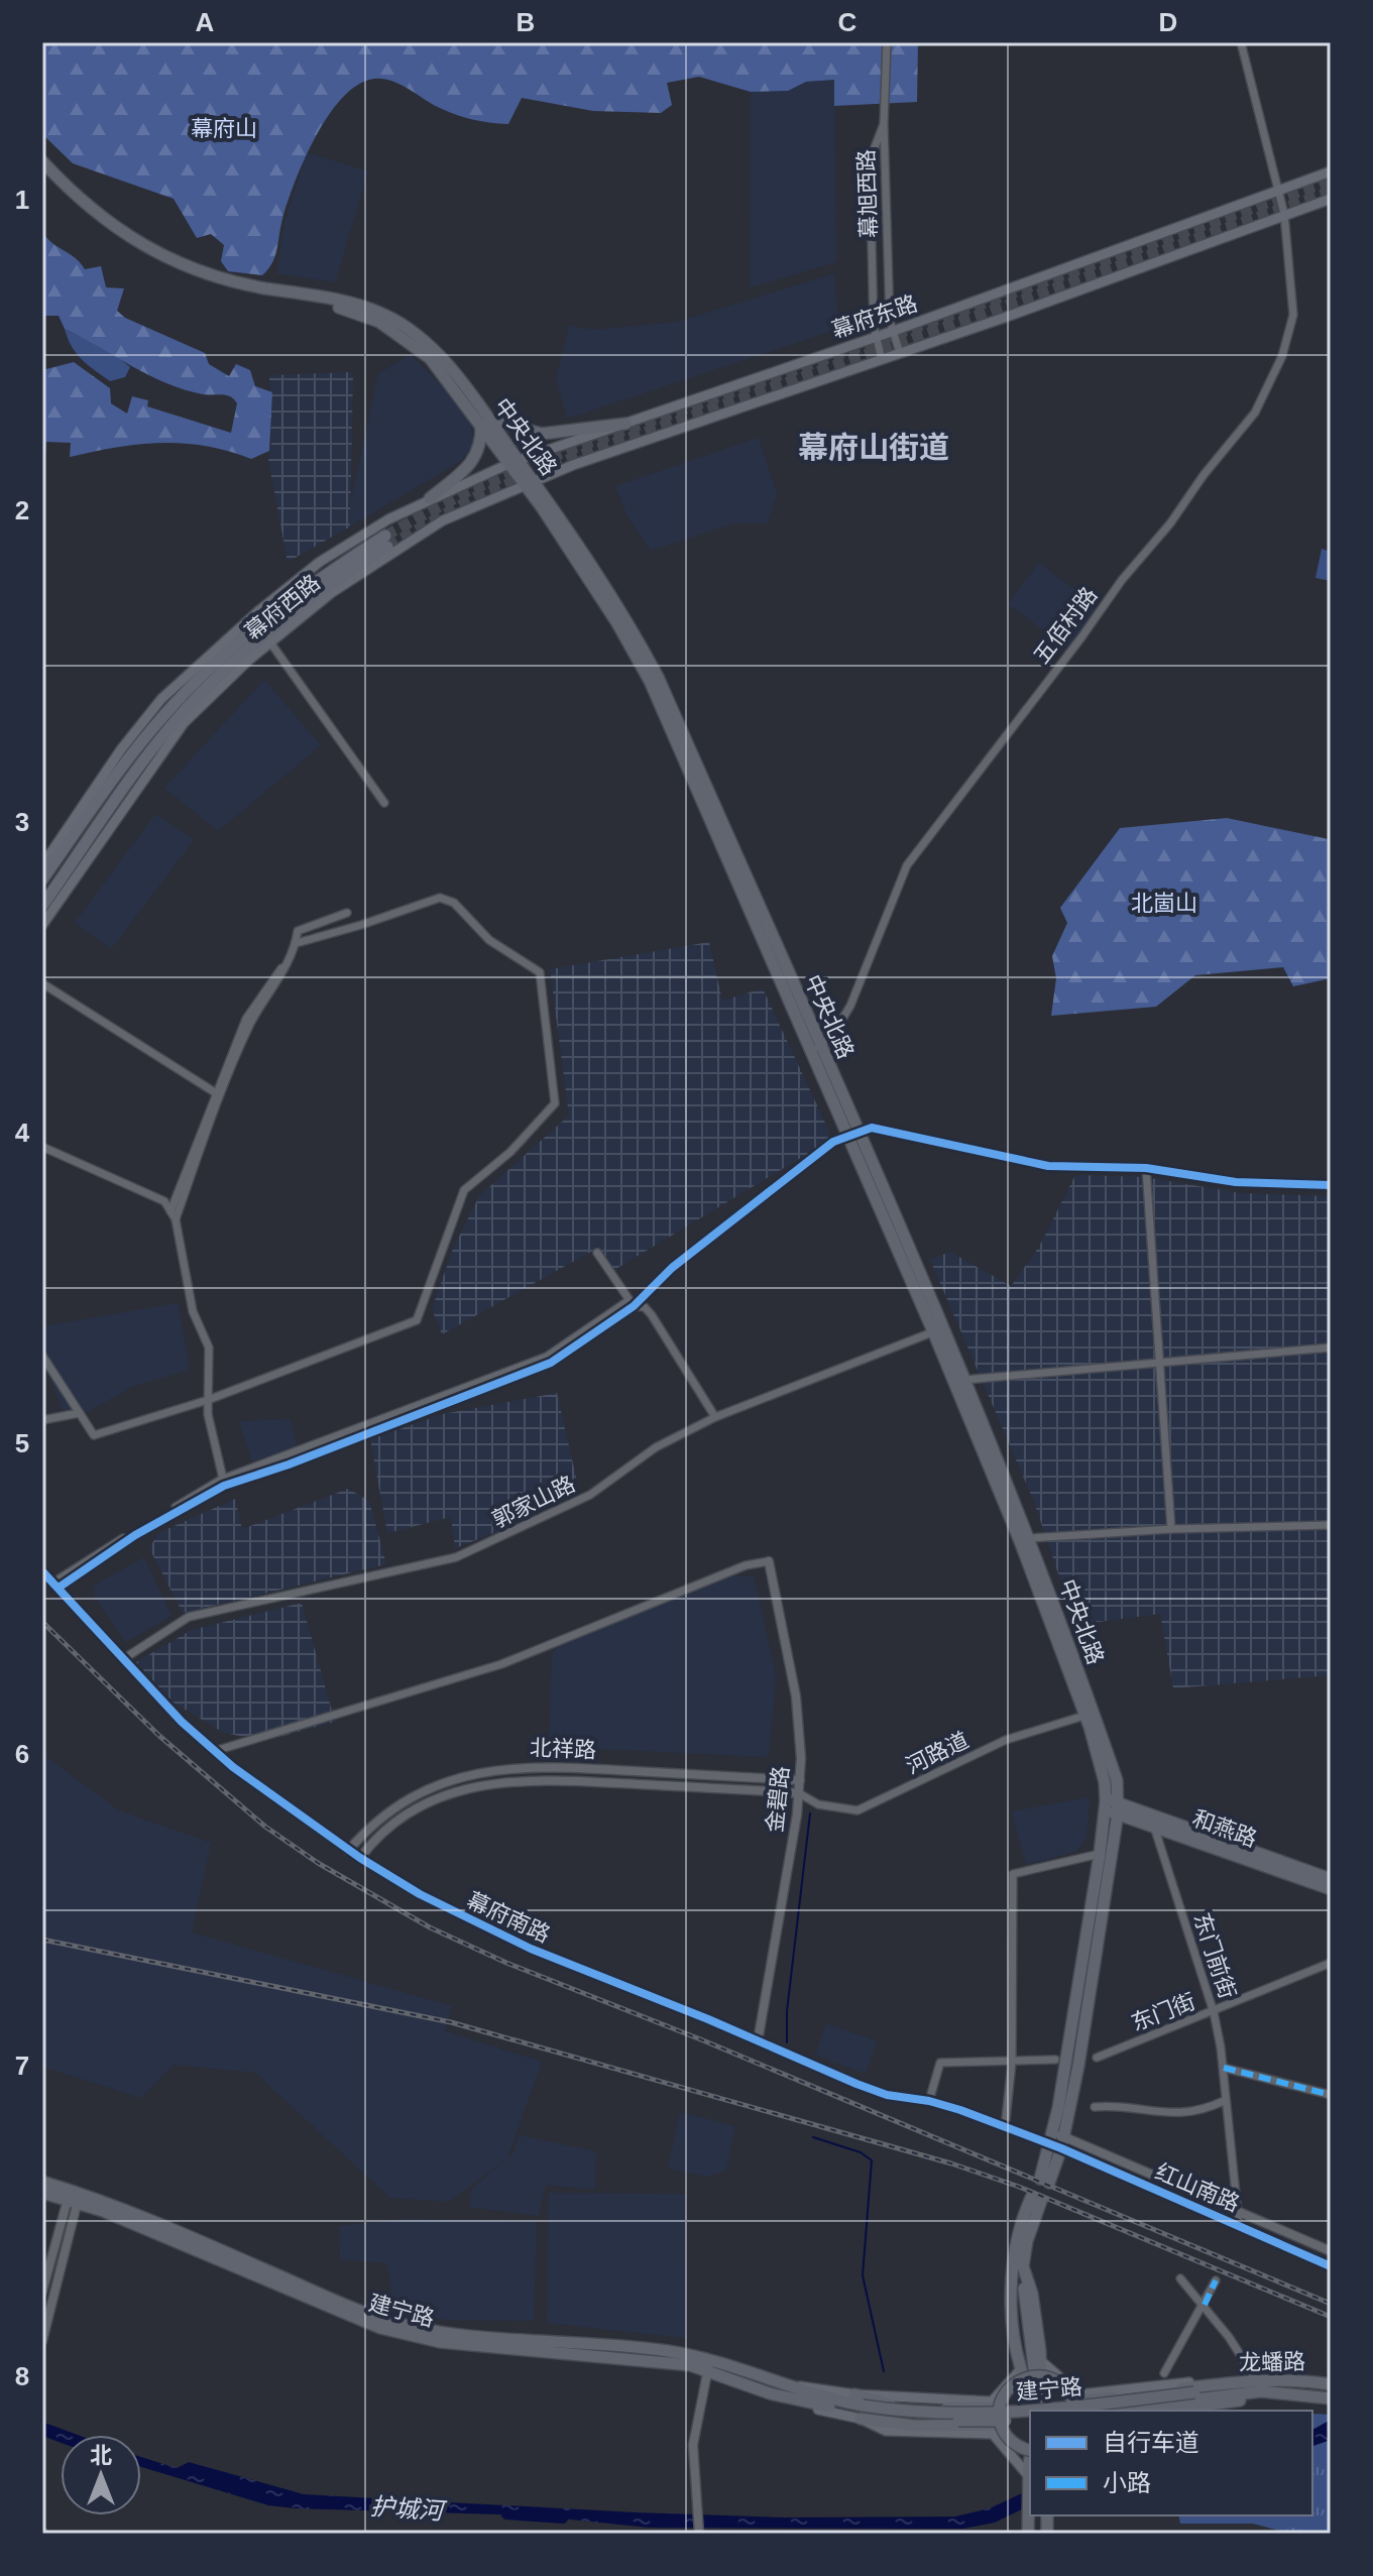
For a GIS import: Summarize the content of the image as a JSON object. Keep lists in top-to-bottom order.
{
  "streets": {
    "highway": ["幕府西路"],
    "main road": [
      "幕府东路",
      "中央北路",
      "和燕路",
      "建宁路",
      "龙蟠路"
    ],
    "street": [
      "幕旭西路",
      "五佰村路",
      "郭家山路",
      "北祥路",
      "河路道",
      "金碧路",
      "幕府南路",
      "东门前街",
      "东门街",
      "红山南路"
    ]
  },
  "crossings": [
    ["幕旭西路", "幕府东路"],
    ["幕府东路", "中央北路"],
    ["幕府东路", "幕府西路"],
    ["幕府东路", "五佰村路"],
    ["中央北路", "幕府西路"],
    ["中央北路", "五佰村路"],
    ["中央北路", "郭家山路"],
    ["中央北路", "河路道"],
    ["中央北路", "和燕路"],
    ["中央北路", "幕府南路"],
    ["中央北路", "红山南路"],
    ["郭家山路", "幕府南路"],
    ["北祥路", "河路道"],
    ["北祥路", "金碧路"],
    ["北祥路", "幕府南路"],
    ["河路道", "金碧路"],
    ["金碧路", "幕府南路"],
    ["和燕路", "东门前街"],
    ["幕府南路", "红山南路"],
    ["东门前街", "东门街"],
    ["东门前街", "红山南路"],
    ["建宁路", "龙蟠路"]
  ],
  "districts": ["幕府山街道"],
  "water": ["护城河"],
  "parks": ["幕府山", "北崮山"],
  "legend": ["自行车道", "小路"],
  "north": "top",
  "grid": {
    "columns": [
      "A",
      "B",
      "C",
      "D"
    ],
    "rows": [
      "1",
      "2",
      "3",
      "4",
      "5",
      "6",
      "7",
      "8"
    ]
  }
}
